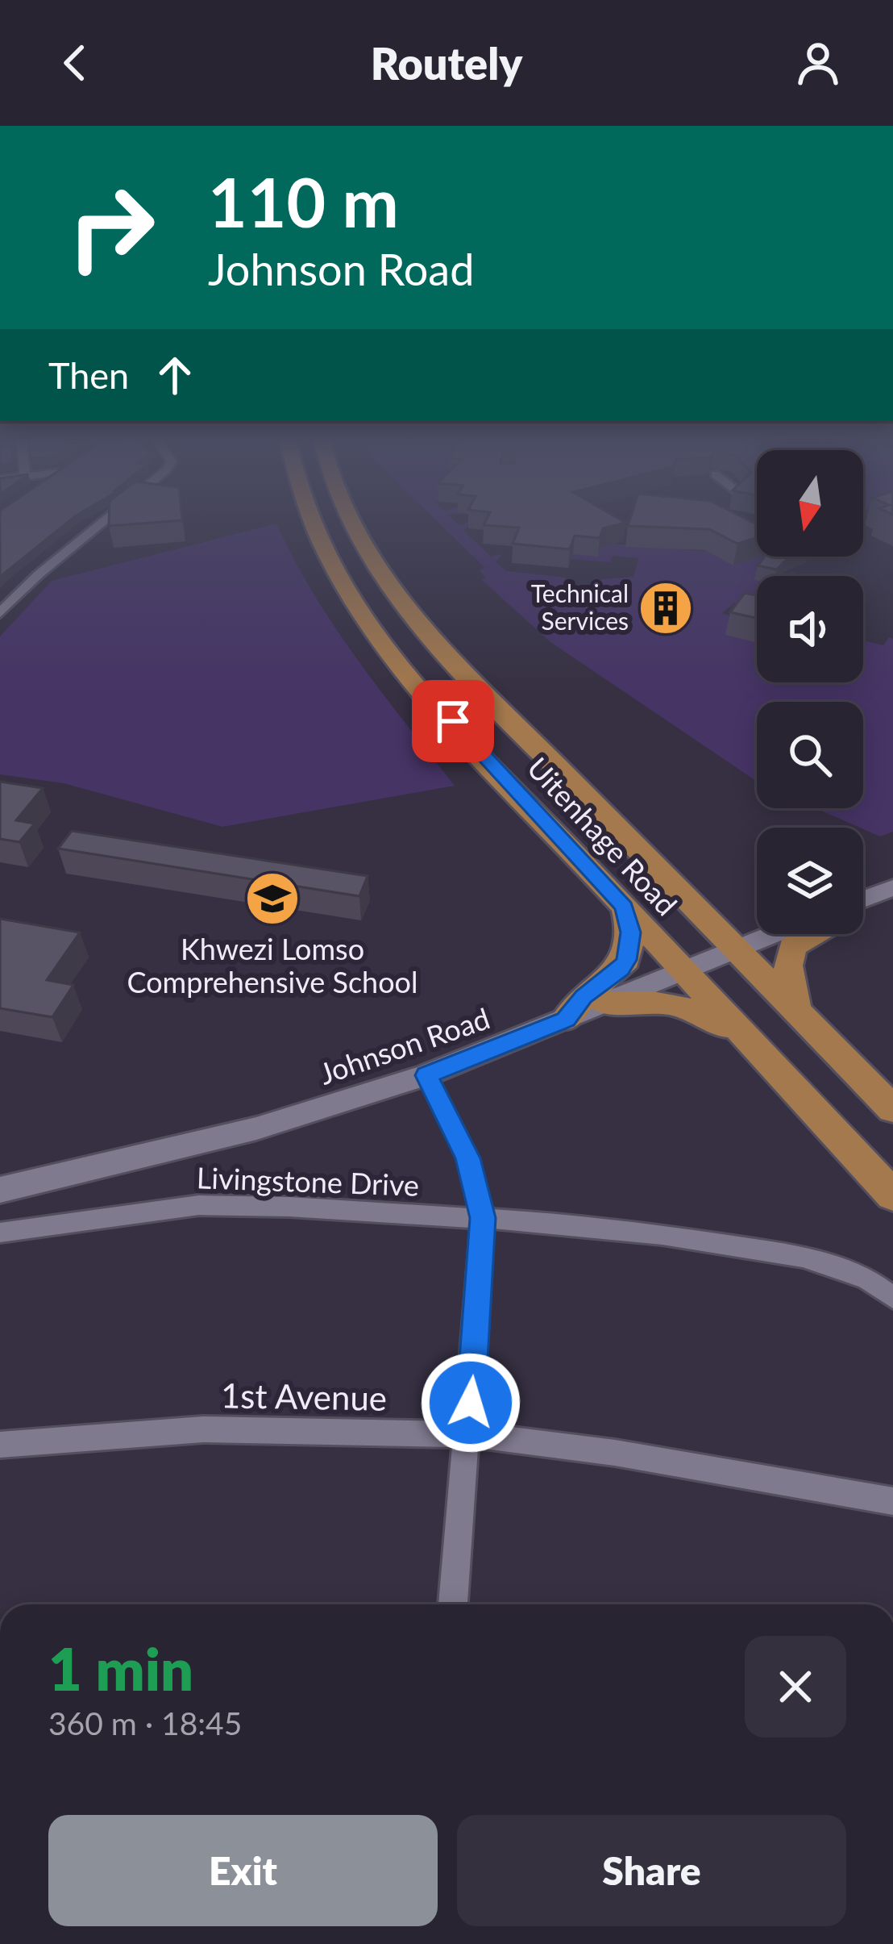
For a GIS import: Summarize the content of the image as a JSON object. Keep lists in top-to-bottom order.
{
  "streets": {
    "main road": ["Uitenhage Road"],
    "street": ["Johnson Road", "Livingstone Drive", "1st Avenue"]
  },
  "crossings": [
    ["Uitenhage Road", "Johnson Road"]
  ],
  "places": {
    "building": ["Technical Services"],
    "school or university": ["Khwezi Lomso Comprehensive School"]
  },
  "north": "bottom",
  "page": {
    "header": "Routely",
    "turn": ["110 m", "Johnson Road"],
    "then": "Then",
    "heading": ["1 min", "360 m · 18:45"],
    "buttons": ["Exit", "Share"]
  }
}
